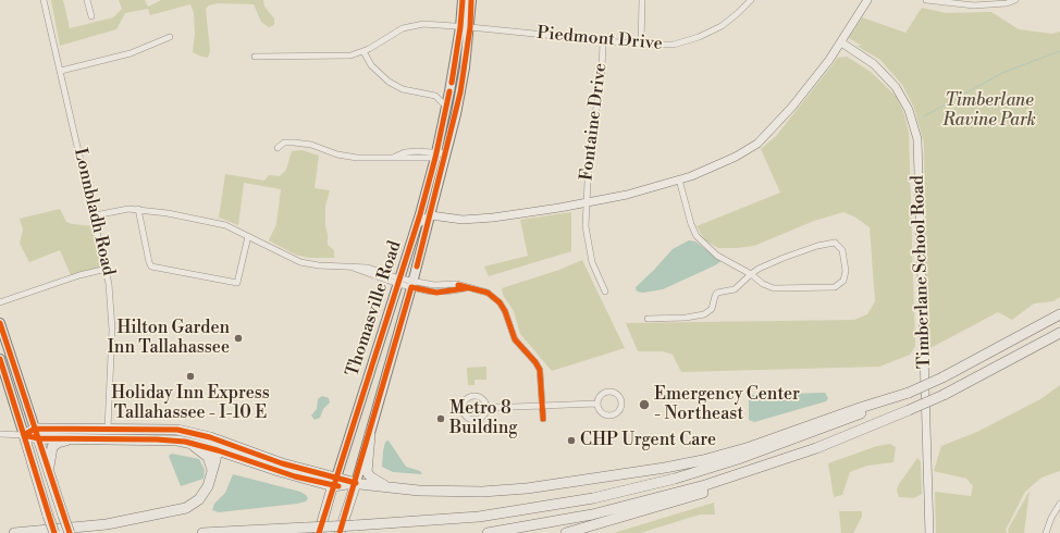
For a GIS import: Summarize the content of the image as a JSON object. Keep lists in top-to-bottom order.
{
  "streets": {
    "highway": ["Thomasville Road"],
    "street": [
      "Piedmont Drive",
      "Fontaine Drive",
      "Lonnbladh Road",
      "Timberlane School Road"
    ]
  },
  "crossings": [
    ["Piedmont Drive", "Fontaine Drive"],
    ["Piedmont Drive", "Thomasville Road"]
  ],
  "parks": ["Timberlane Ravine Park"],
  "places": [
    "Hilton Garden Inn Tallahassee",
    "Holiday Inn Express Tallahassee - I-10 E",
    "Emergency Center - Northeast",
    "Metro 8 Building",
    "CHP Urgent Care"
  ]
}
